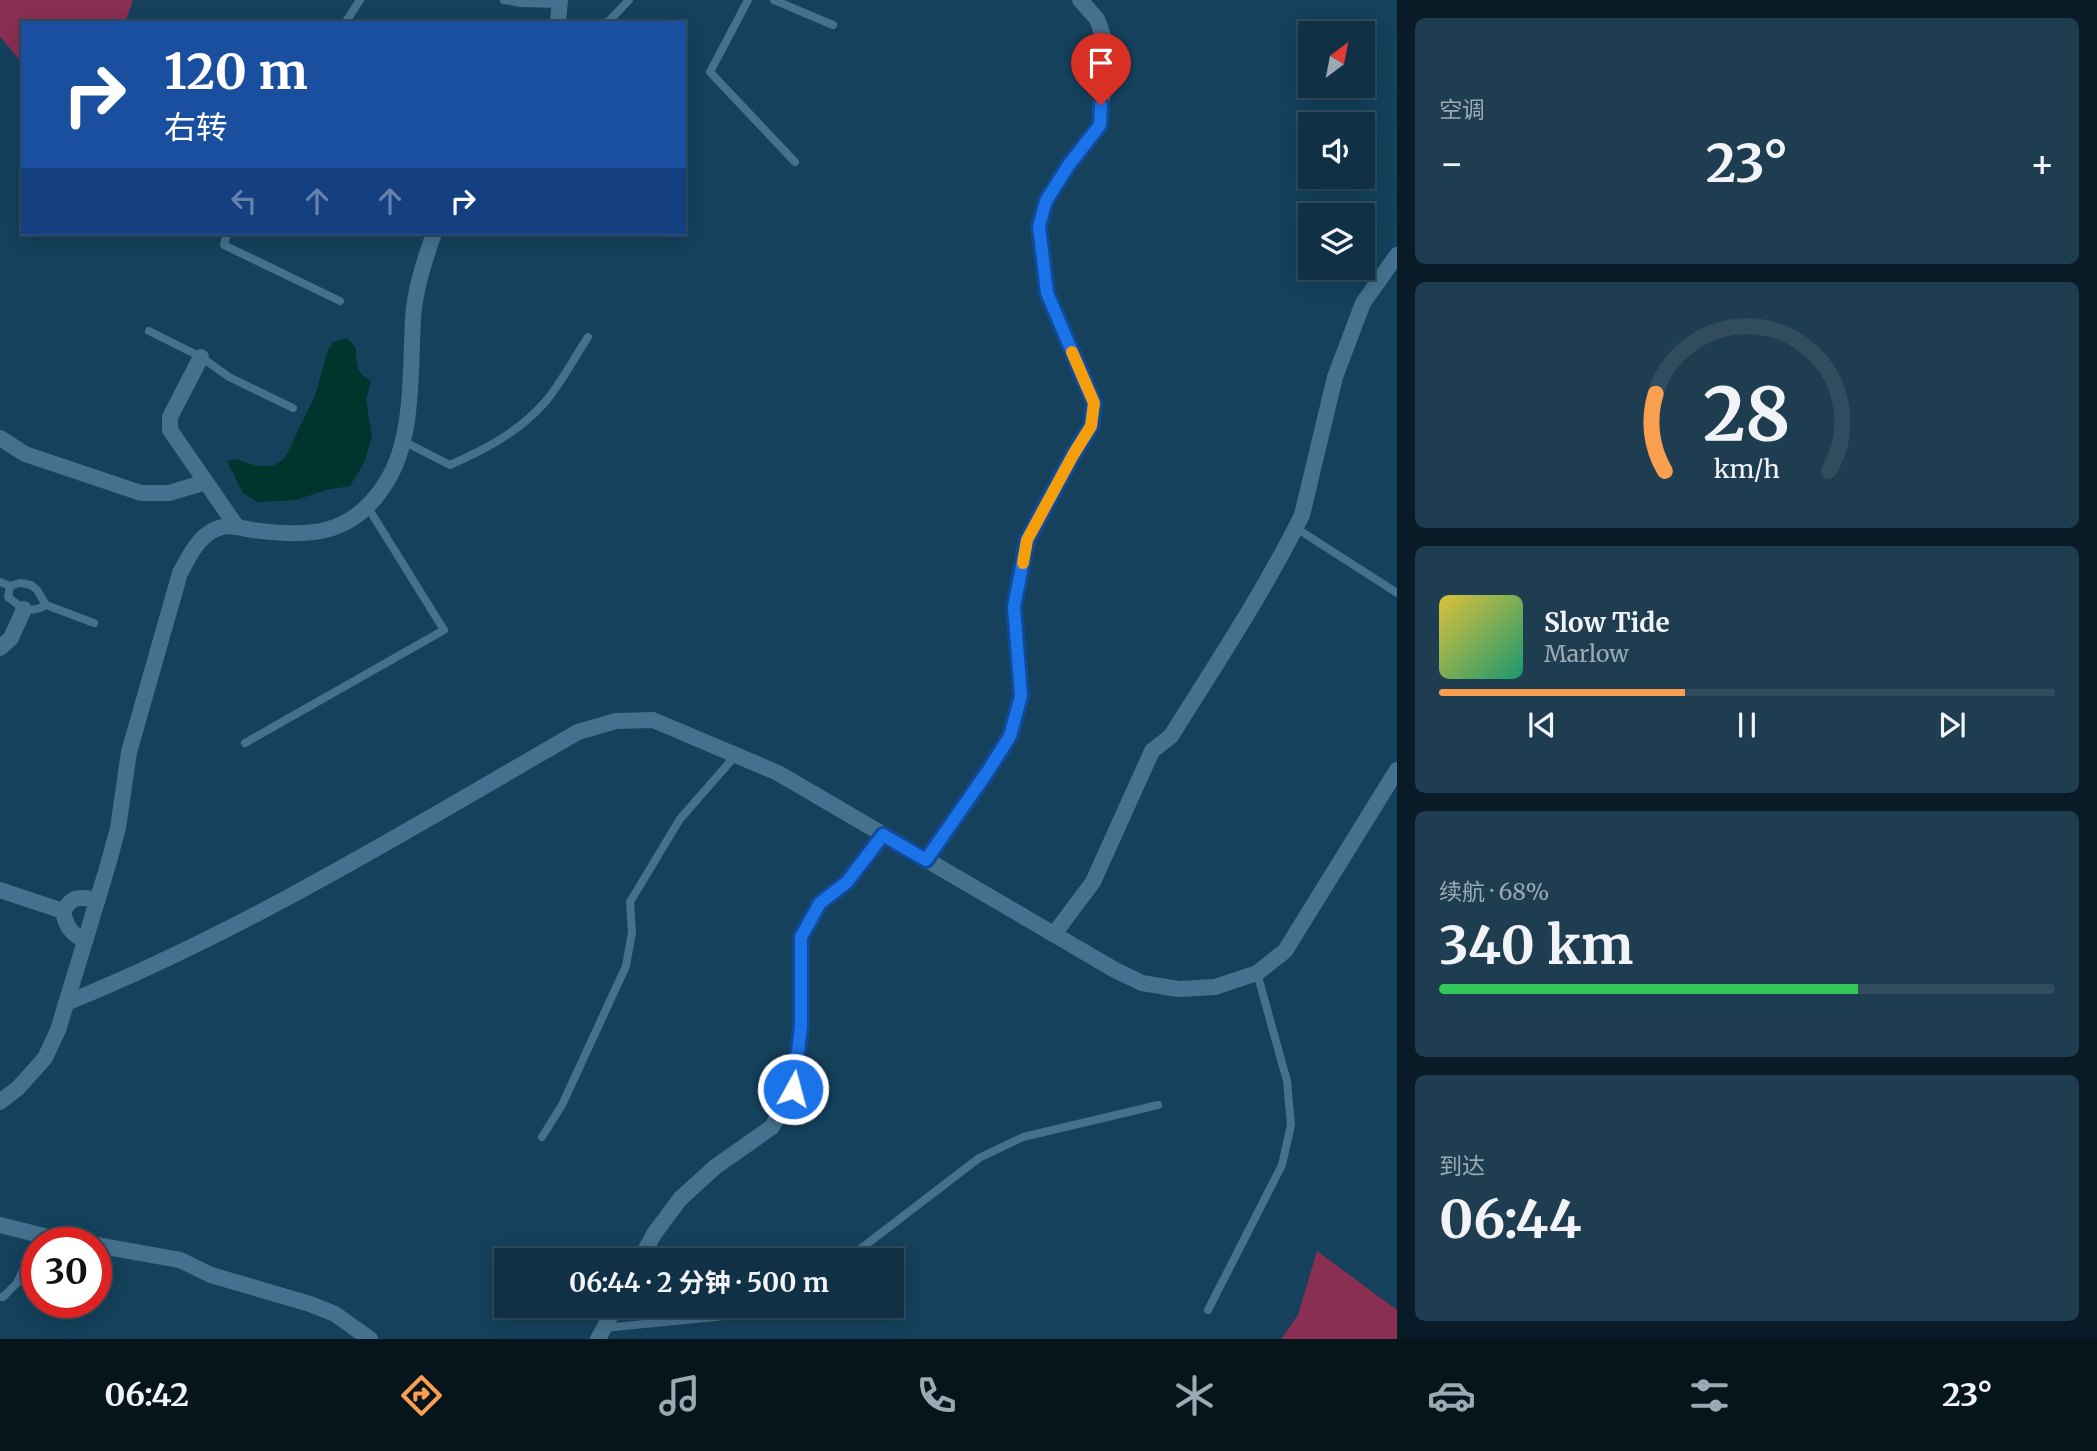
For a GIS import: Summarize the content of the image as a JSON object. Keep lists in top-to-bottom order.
{
  "north": "top right",
  "page": {
    "tile": [
      "空调",
      ["续航 · 68%", "340 km"],
      ["到达", "06:44"]
    ],
    "turn": ["120 m", "右转"],
    "heat": ["−", "23°", "+"],
    "song": ["Slow Tide", "Marlow"],
    "limit": "30",
    "trip": "06:44 · 2 分钟 · 500 m",
    "tabs": ["06:42", "23°"],
    "gauge": ["28", "km/h"]
  }
}
